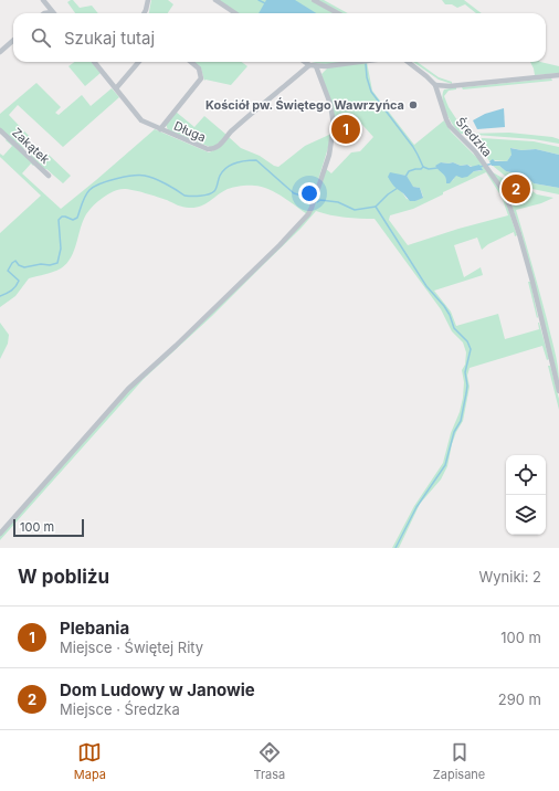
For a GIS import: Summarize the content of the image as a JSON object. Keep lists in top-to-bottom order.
{
  "streets": {
    "street": ["Długa", "Średzka", "Zakątek"]
  },
  "places": ["Kościół pw. Świętego Wawrzyńca"],
  "scale_bar": "100 m",
  "page": {
    "search": "Szukaj tutaj",
    "pins": ["1", "2"],
    "scale": "100 m",
    "heading": ["W pobliżu", "Wyniki: 2"],
    "list": [
      {
        "mark": "1",
        "name": "Plebania",
        "note": "Miejsce · Świętej Rity",
        "value": "100 m"
      },
      {
        "mark": "2",
        "name": "Dom Ludowy w Janowie",
        "note": "Miejsce · Średzka",
        "value": "290 m"
      }
    ],
    "nav": ["Mapa", "Trasa", "Zapisane"]
  }
}
